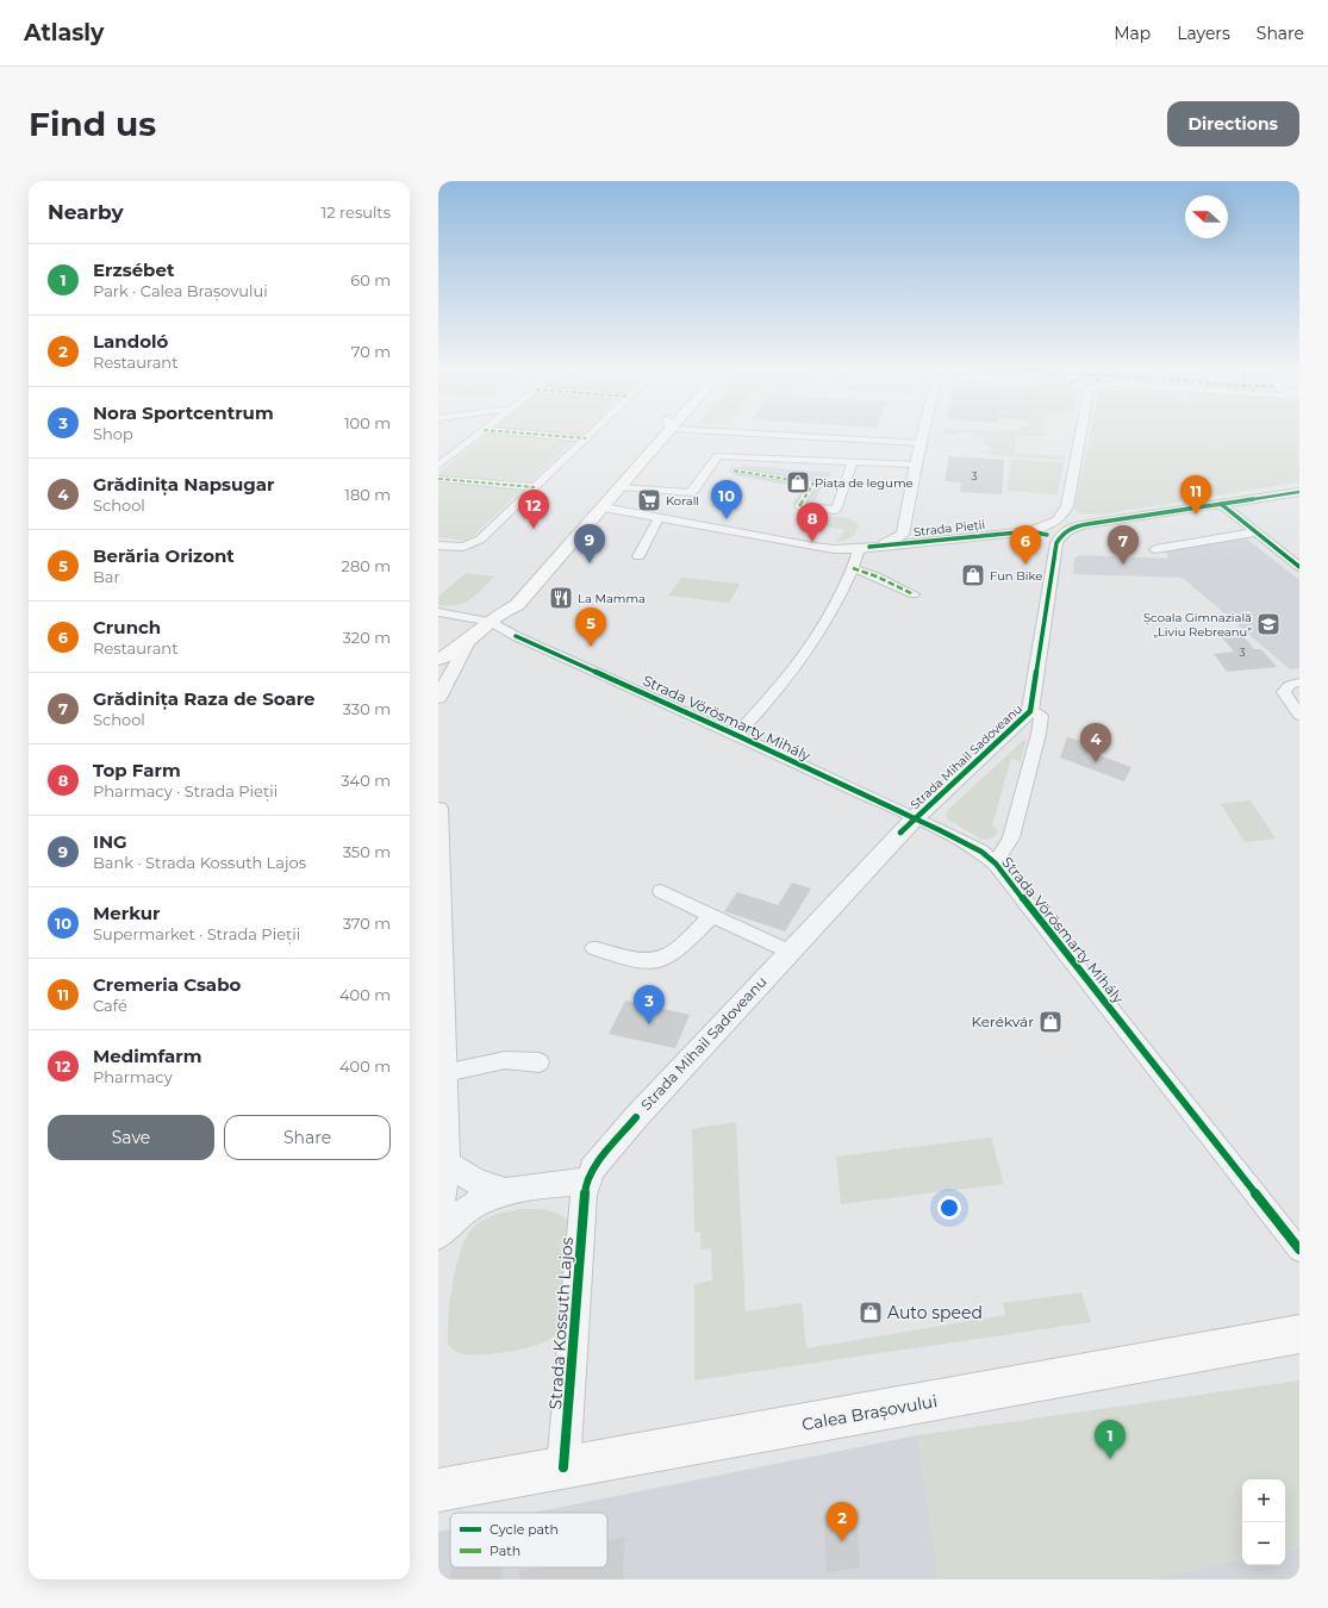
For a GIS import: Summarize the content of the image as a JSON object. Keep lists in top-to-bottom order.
{
  "streets": {
    "main road": ["Calea Brașovului"],
    "street": [
      "Strada Pieții",
      "Strada Vörösmarty Mihály",
      "Strada Mihail Sadoveanu",
      "Strada Kossuth Lajos"
    ]
  },
  "crossings": [
    ["Strada Vörösmarty Mihály", "Strada Mihail Sadoveanu"],
    ["Strada Mihail Sadoveanu", "Strada Kossuth Lajos"],
    ["Strada Kossuth Lajos", "Calea Brașovului"]
  ],
  "places": {
    "shop": [
      "Piața de legume",
      "Fun Bike",
      "Kerékvár",
      "Auto speed"
    ],
    "supermarket": ["Korall"],
    "restaurant": ["La Mamma"],
    "school or university": ["Școala Gimnazială „Liviu Rebreanu”"]
  },
  "house_numbers": ["3", "3"],
  "legend": ["Cycle path", "Path"],
  "north": "left",
  "page": {
    "header": "Atlasly",
    "nav": ["Map", "Layers", "Share"],
    "buttons": [
      "Directions",
      ["Save", "Share"]
    ],
    "title": "Find us",
    "heading": ["Nearby", "12 results"],
    "list": [
      {
        "mark": "1",
        "name": "Erzsébet",
        "note": "Park · Calea Brașovului",
        "value": "60 m"
      },
      {
        "mark": "2",
        "name": "Landoló",
        "note": "Restaurant",
        "value": "70 m"
      },
      {
        "mark": "3",
        "name": "Nora Sportcentrum",
        "note": "Shop",
        "value": "100 m"
      },
      {
        "mark": "4",
        "name": "Grădinița Napsugar",
        "note": "School",
        "value": "180 m"
      },
      {
        "mark": "5",
        "name": "Berăria Orizont",
        "note": "Bar",
        "value": "280 m"
      },
      {
        "mark": "6",
        "name": "Crunch",
        "note": "Restaurant",
        "value": "320 m"
      },
      {
        "mark": "7",
        "name": "Grădinița Raza de Soare",
        "note": "School",
        "value": "330 m"
      },
      {
        "mark": "8",
        "name": "Top Farm",
        "note": "Pharmacy · Strada Pieții",
        "value": "340 m"
      },
      {
        "mark": "9",
        "name": "ING",
        "note": "Bank · Strada Kossuth Lajos",
        "value": "350 m"
      },
      {
        "mark": "10",
        "name": "Merkur",
        "note": "Supermarket · Strada Pieții",
        "value": "370 m"
      },
      {
        "mark": "11",
        "name": "Cremeria Csabo",
        "note": "Café",
        "value": "400 m"
      },
      {
        "mark": "12",
        "name": "Medimfarm",
        "note": "Pharmacy",
        "value": "400 m"
      }
    ],
    "pins": [
      "11",
      "10",
      "12",
      "8",
      "9",
      "6",
      "7",
      "5",
      "4",
      "3",
      "1",
      "2"
    ],
    "map_buttons": ["+", "−"]
  }
}
